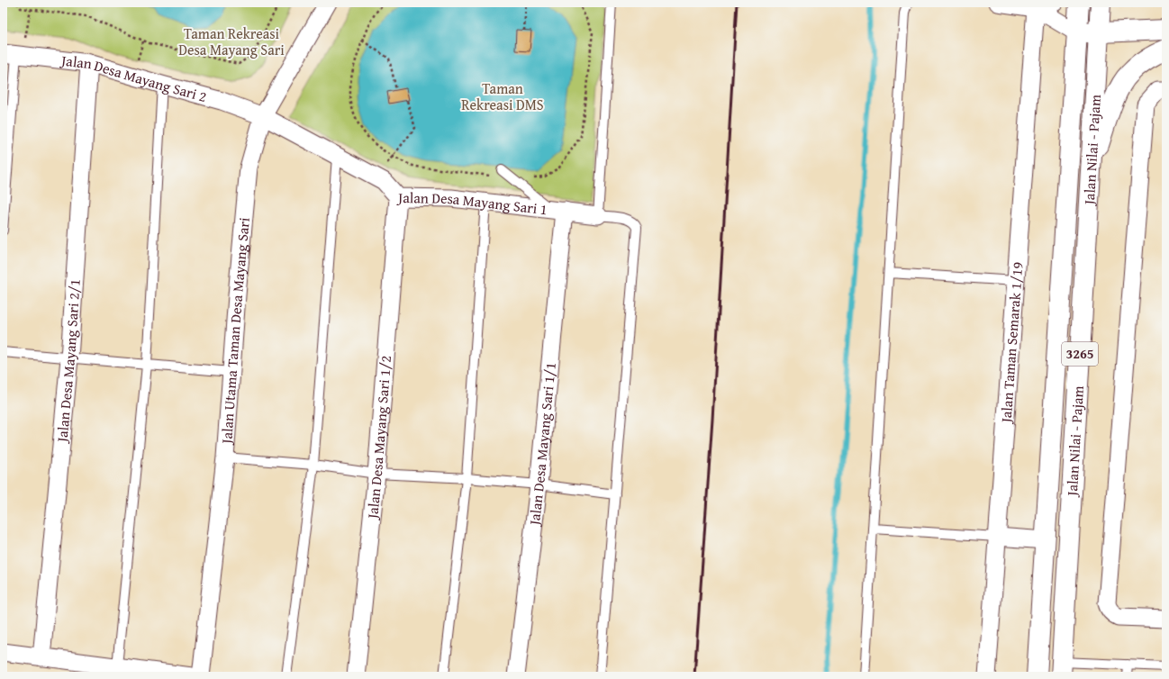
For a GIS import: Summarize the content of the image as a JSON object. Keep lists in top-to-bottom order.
{
  "streets": {
    "main road": ["Jalan Nilai - Pajam", "3265"],
    "street": [
      "Jalan Desa Mayang Sari 2",
      "Jalan Desa Mayang Sari 1",
      "Jalan Utama Taman Desa Mayang Sari",
      "Jalan Taman Semarak 1/19",
      "Jalan Desa Mayang Sari 2/1",
      "Jalan Desa Mayang Sari 1/2",
      "Jalan Desa Mayang Sari 1/1"
    ]
  },
  "crossings": [
    ["Jalan Desa Mayang Sari 2", "Jalan Desa Mayang Sari 1"],
    ["Jalan Desa Mayang Sari 2", "Jalan Utama Taman Desa Mayang Sari"],
    ["Jalan Desa Mayang Sari 2", "Jalan Desa Mayang Sari 2/1"],
    ["Jalan Nilai - Pajam", "3265"],
    ["Jalan Desa Mayang Sari 1", "Jalan Utama Taman Desa Mayang Sari"],
    ["Jalan Desa Mayang Sari 1", "Jalan Desa Mayang Sari 1/2"],
    ["Jalan Desa Mayang Sari 1", "Jalan Desa Mayang Sari 1/1"]
  ],
  "parks": ["Taman Rekreasi Desa Mayang Sari", "Taman Rekreasi DMS"]
}
